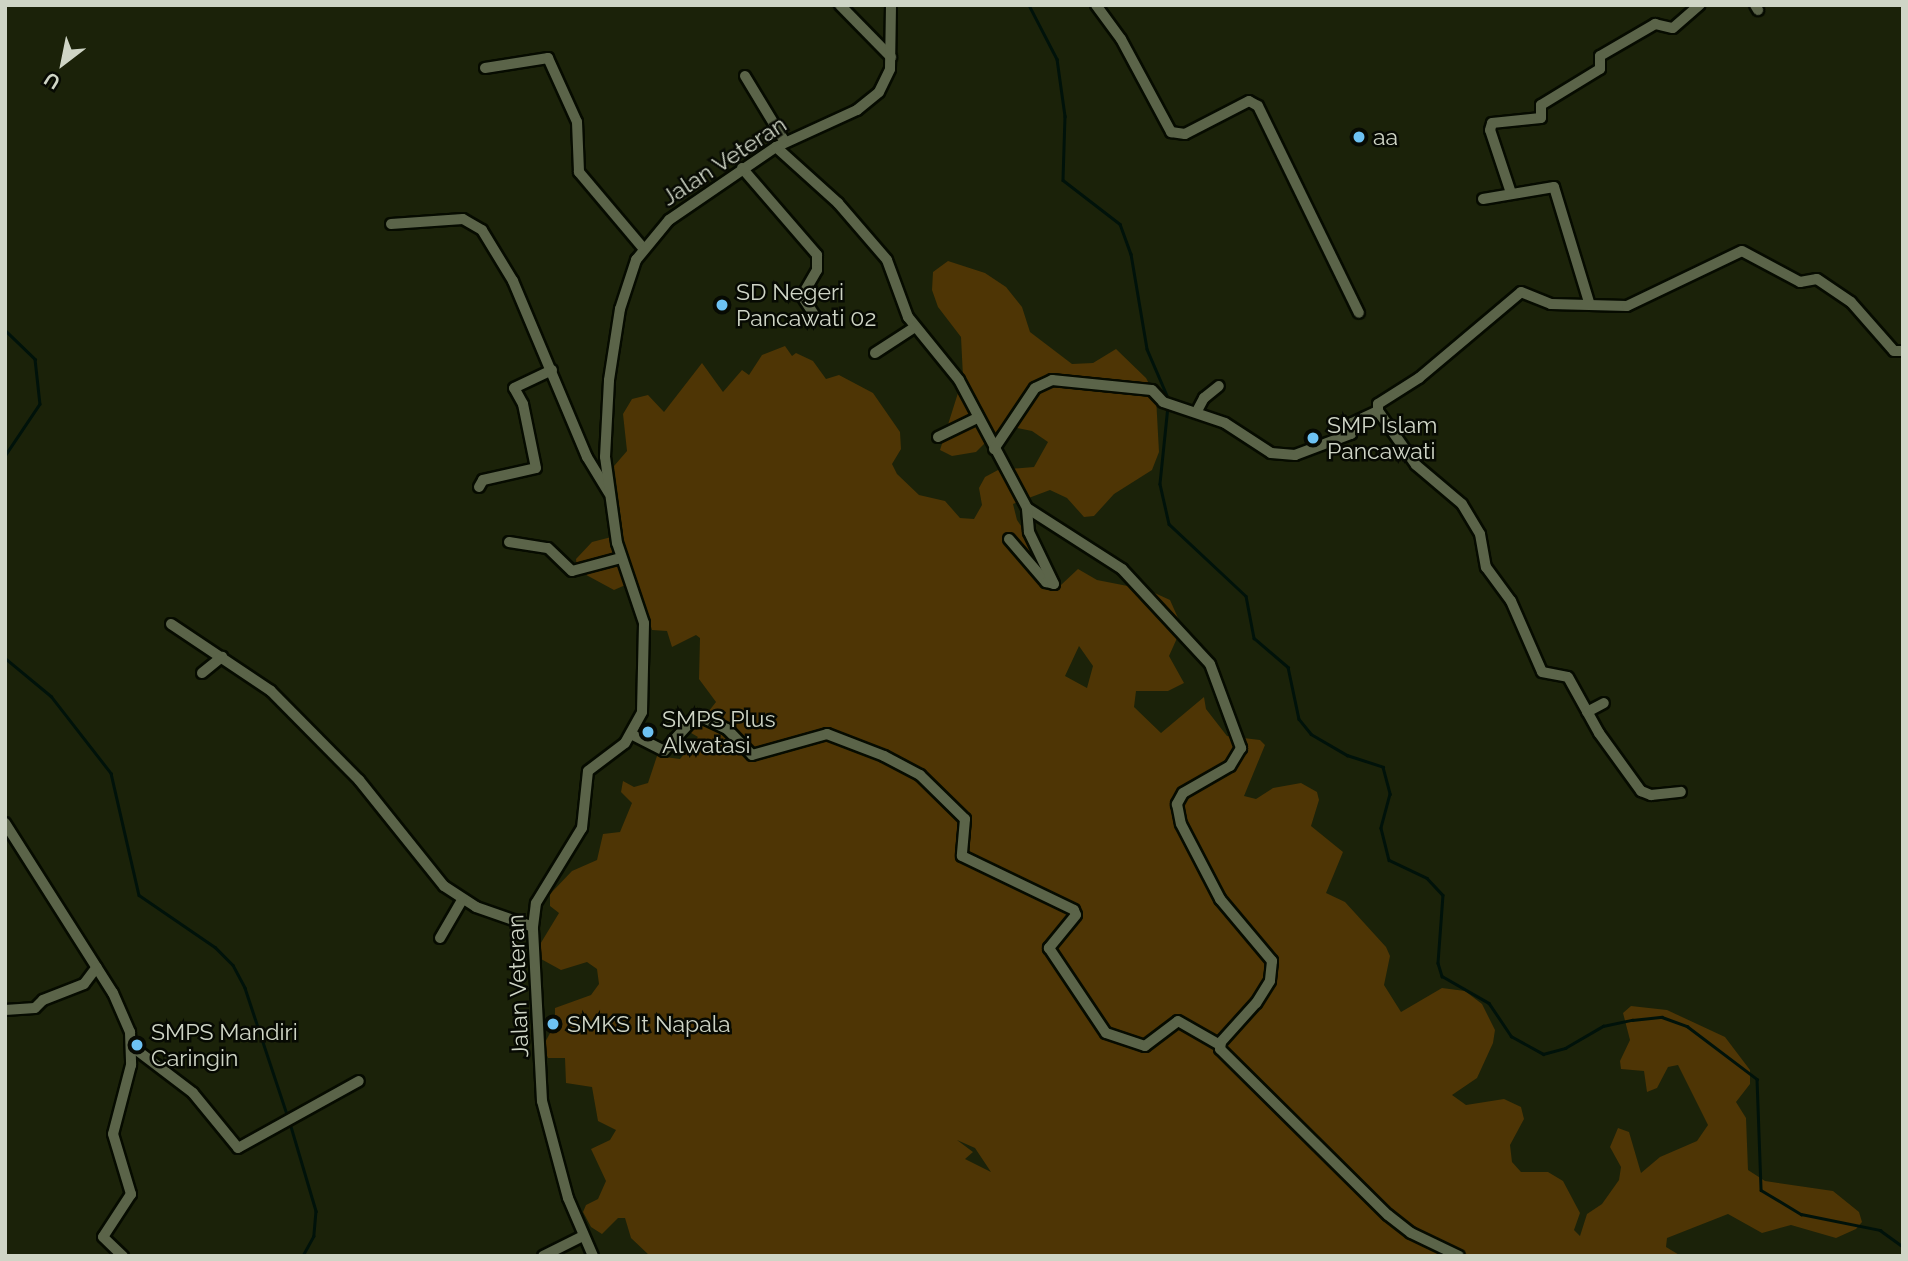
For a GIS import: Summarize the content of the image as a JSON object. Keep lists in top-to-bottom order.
{
  "streets": {
    "street": ["Jalan Veteran"]
  },
  "places": [
    "aa",
    "SD Negeri Pancawati 02",
    "SMP Islam Pancawati",
    "SMPS Plus Alwatasi",
    "SMKS It Napala",
    "SMPS Mandiri Caringin"
  ],
  "north": "bottom left"
}
